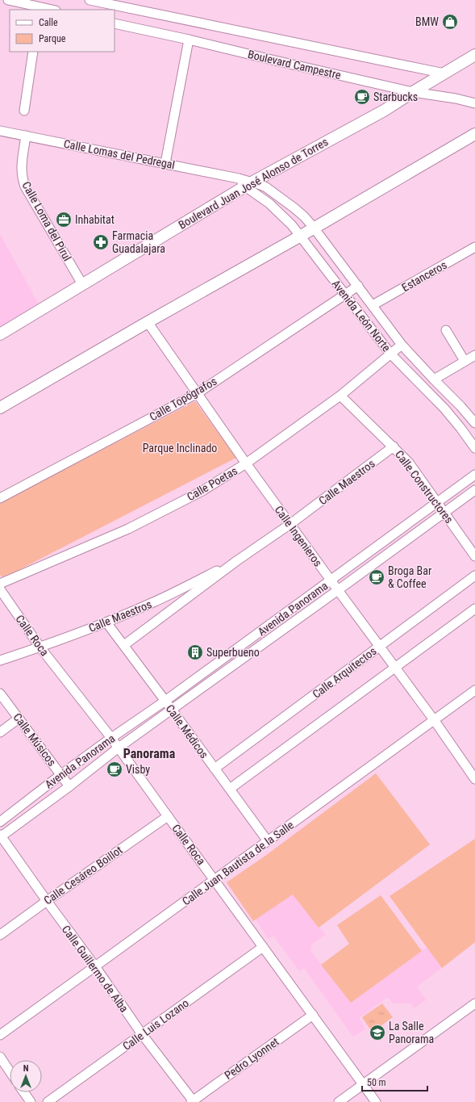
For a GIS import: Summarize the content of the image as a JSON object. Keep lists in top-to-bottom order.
{
  "streets": {
    "main road": ["Boulevard Juan José Alonso de Torres"],
    "street": [
      "Boulevard Campestre",
      "Calle Lomas del Pedregal",
      "Calle Loma del Pirul",
      "Estanceros",
      "Avenida León Norte",
      "Calle Topógrafos",
      "Calle Maestros",
      "Calle Poetas",
      "Calle Constructores",
      "Calle Ingenieros",
      "Avenida Panorama",
      "Calle Roca",
      "Calle Arquitectos",
      "Calle Médicos",
      "Calle Músicos",
      "Calle Juan Bautista de la Salle",
      "Calle Cesáreo Boillot",
      "Calle Guillermo de Alba",
      "Calle Luis Lozano",
      "Pedro Lyonnet"
    ]
  },
  "crossings": [
    ["Boulevard Campestre", "Boulevard Juan José Alonso de Torres"],
    ["Calle Lomas del Pedregal", "Boulevard Juan José Alonso de Torres"],
    ["Calle Lomas del Pedregal", "Calle Loma del Pirul"],
    ["Calle Lomas del Pedregal", "Avenida León Norte"],
    ["Boulevard Juan José Alonso de Torres", "Calle Loma del Pirul"],
    ["Boulevard Juan José Alonso de Torres", "Avenida León Norte"],
    ["Estanceros", "Avenida León Norte"],
    ["Avenida León Norte", "Calle Topógrafos"],
    ["Avenida León Norte", "Calle Poetas"],
    ["Calle Topógrafos", "Calle Ingenieros"],
    ["Calle Maestros", "Calle Constructores"],
    ["Calle Maestros", "Calle Ingenieros"],
    ["Calle Maestros", "Calle Roca"],
    ["Calle Maestros", "Calle Médicos"],
    ["Calle Poetas", "Calle Constructores"],
    ["Calle Poetas", "Calle Ingenieros"],
    ["Calle Constructores", "Avenida Panorama"],
    ["Calle Ingenieros", "Avenida Panorama"],
    ["Calle Ingenieros", "Calle Arquitectos"],
    ["Calle Ingenieros", "Calle Juan Bautista de la Salle"],
    ["Avenida Panorama", "Calle Roca"],
    ["Avenida Panorama", "Calle Médicos"],
    ["Avenida Panorama", "Calle Músicos"],
    ["Avenida Panorama", "Calle Guillermo de Alba"],
    ["Calle Roca", "Calle Juan Bautista de la Salle"],
    ["Calle Roca", "Calle Cesáreo Boillot"],
    ["Calle Roca", "Calle Luis Lozano"],
    ["Calle Roca", "Pedro Lyonnet"],
    ["Calle Arquitectos", "Calle Médicos"],
    ["Calle Médicos", "Calle Juan Bautista de la Salle"],
    ["Calle Juan Bautista de la Salle", "Calle Guillermo de Alba"],
    ["Calle Cesáreo Boillot", "Calle Guillermo de Alba"],
    ["Calle Guillermo de Alba", "Calle Luis Lozano"],
    ["Calle Guillermo de Alba", "Pedro Lyonnet"]
  ],
  "districts": ["Panorama"],
  "parks": ["Parque Inclinado"],
  "places": {
    "shop": ["BMW"],
    "cafe": ["Starbucks", "Broga Bar & Coffee", "Visby"],
    "office": ["Inhabitat"],
    "pharmacy": ["Farmacia Guadalajara"],
    "building": ["Superbueno"],
    "school or university": ["La Salle Panorama"]
  },
  "legend": ["Calle", "Parque"],
  "scale_bar": "50 m",
  "north": "top"
}
